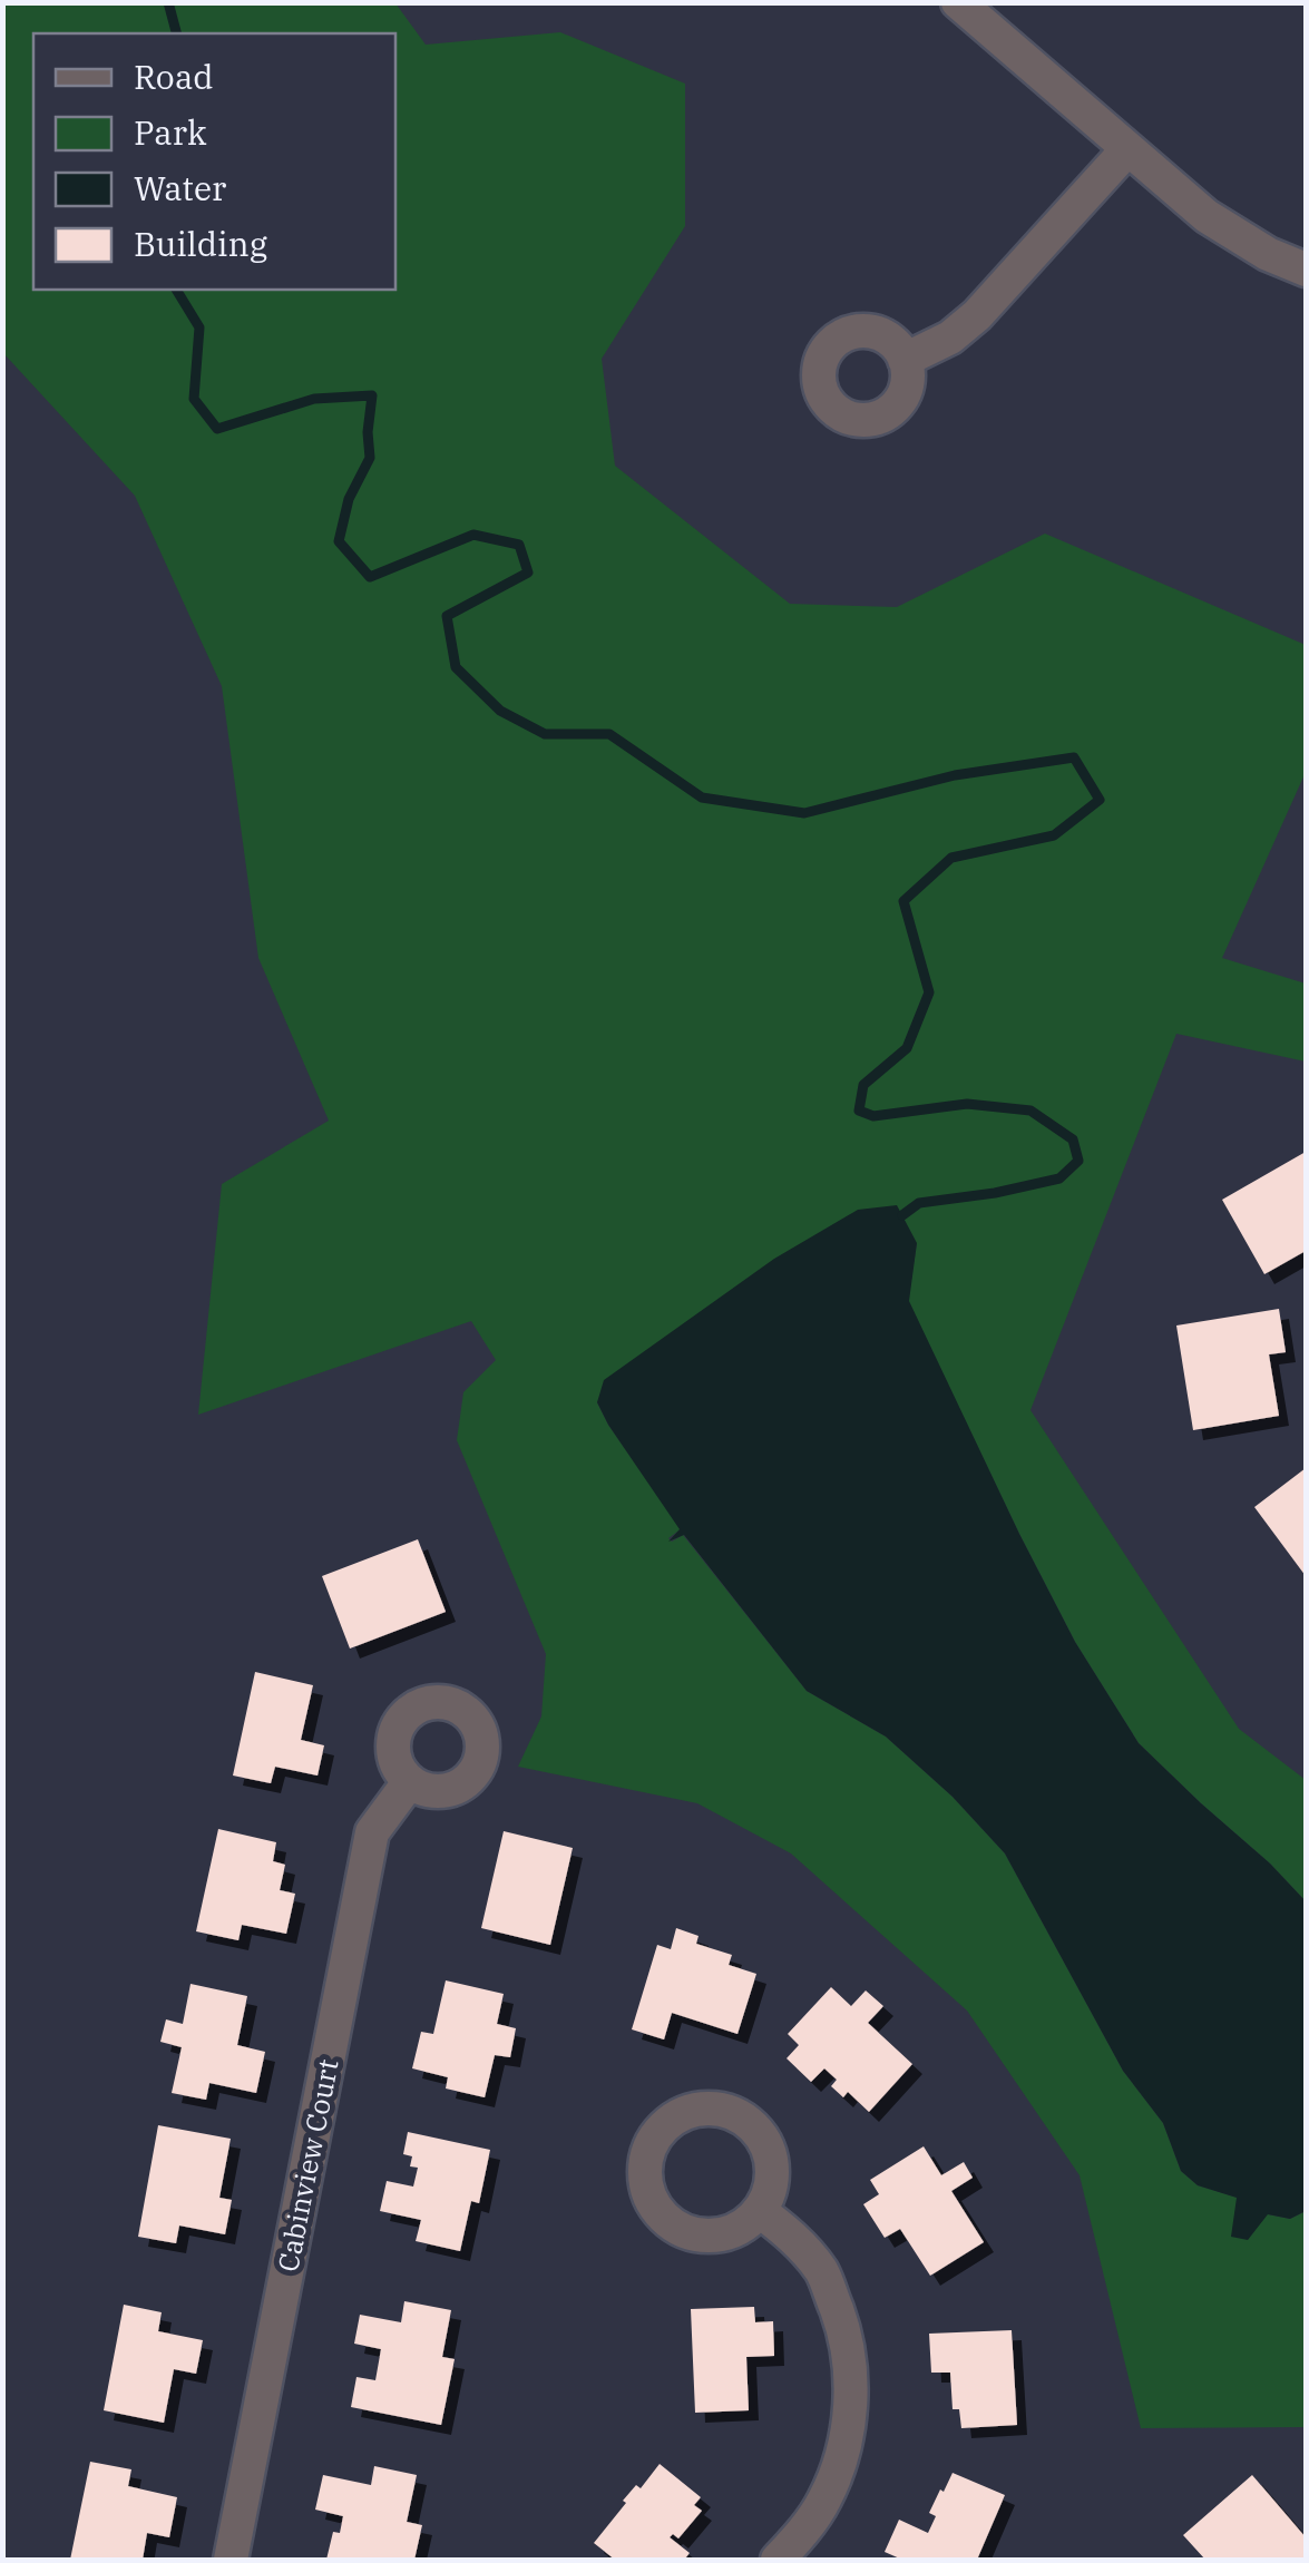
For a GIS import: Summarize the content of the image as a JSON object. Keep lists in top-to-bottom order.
{
  "streets": {
    "street": ["Cabinview Court"]
  },
  "legend": [
    "Road",
    "Park",
    "Water",
    "Building"
  ]
}
